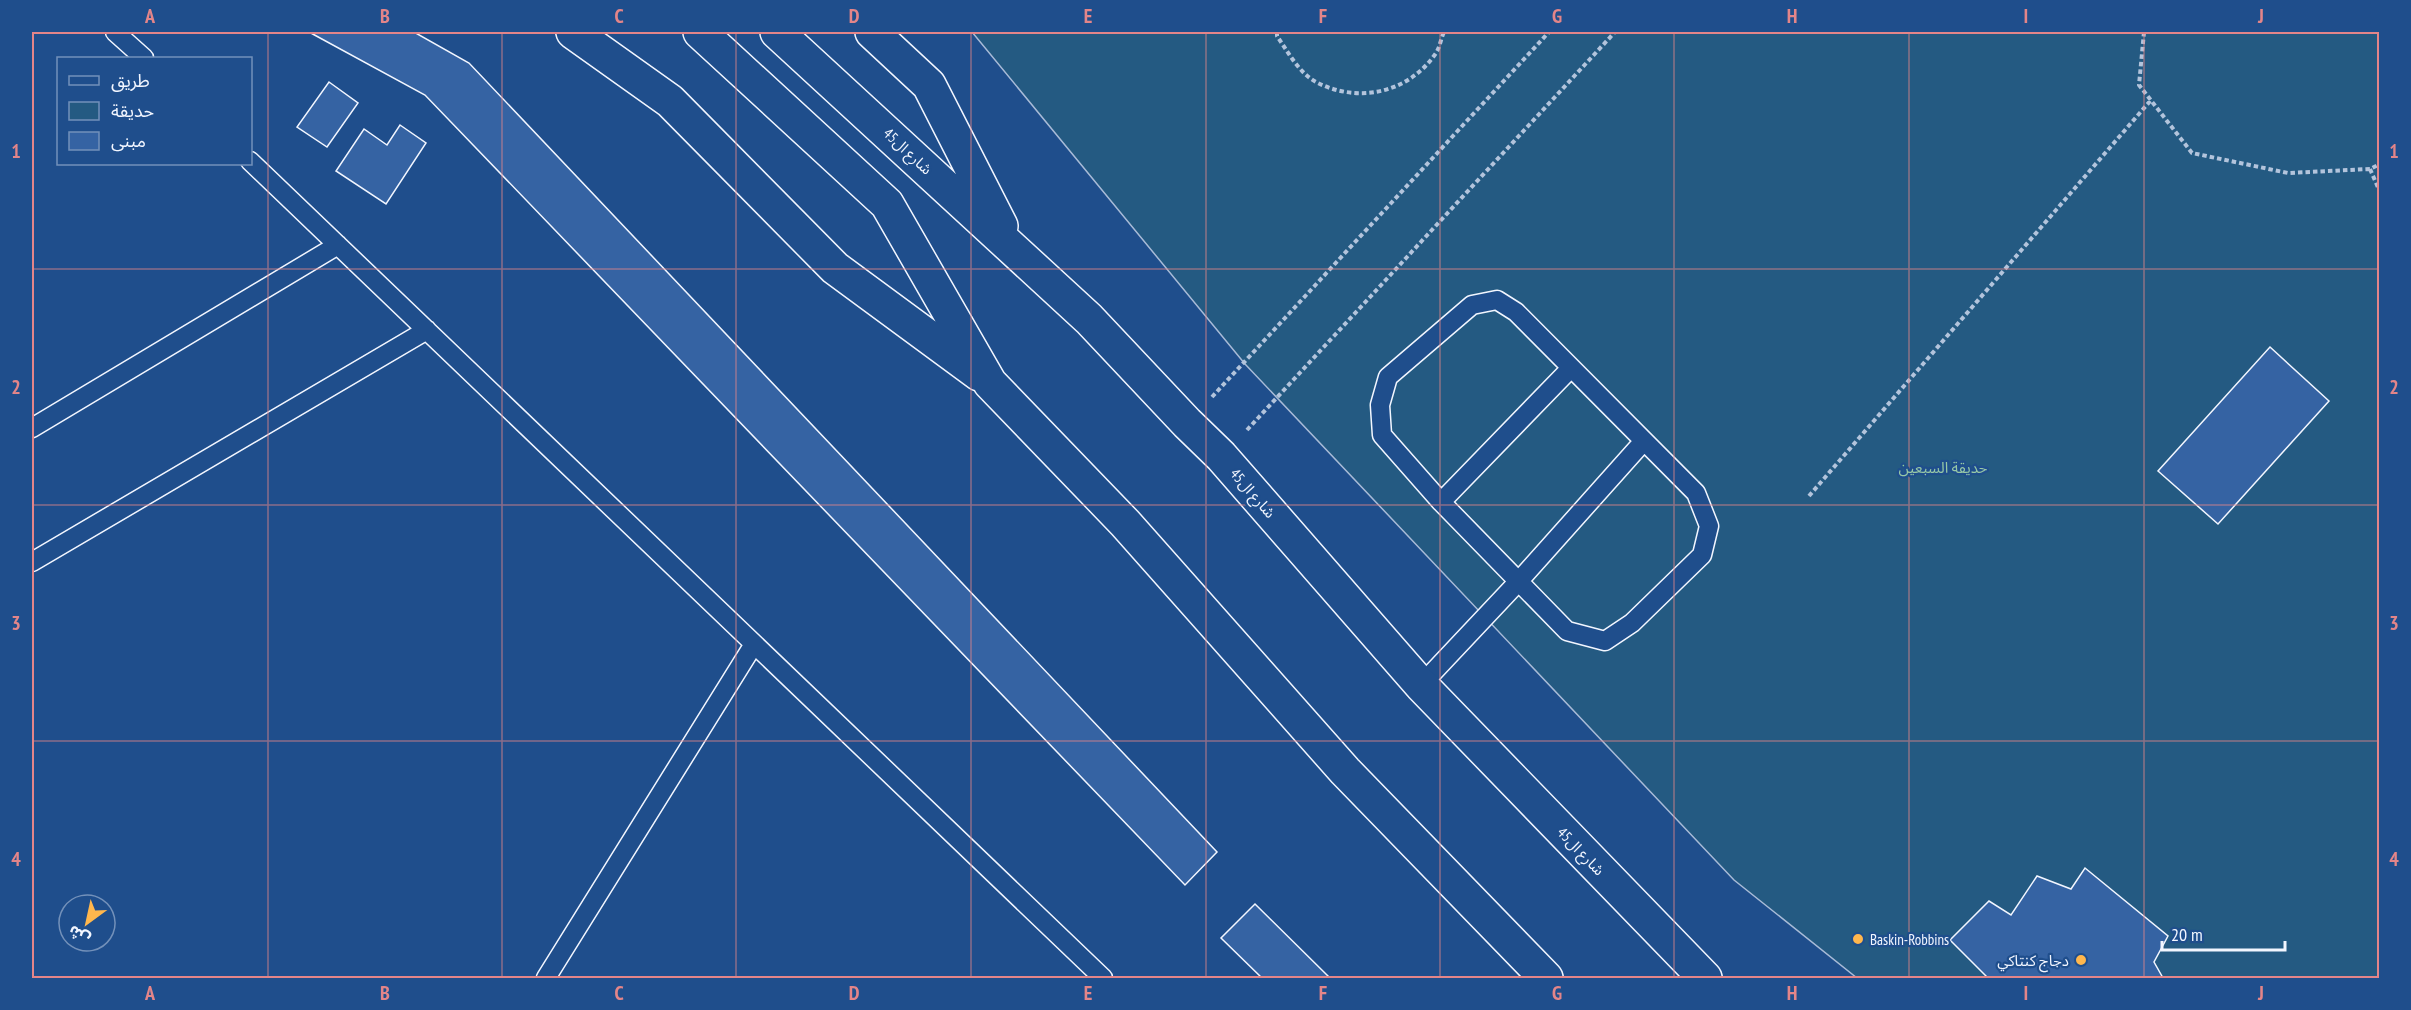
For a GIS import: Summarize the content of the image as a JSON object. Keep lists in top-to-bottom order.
{
  "streets": {
    "main road": ["شارع ال45"]
  },
  "parks": ["حديقة السبعين"],
  "places": ["Baskin-Robbins", "دجاج كنتاكي"],
  "legend": ["طريق", "حديقة", "مبنى"],
  "scale_bar": "20 m",
  "north": "bottom left",
  "grid": {
    "columns": [
      "A",
      "B",
      "C",
      "D",
      "E",
      "F",
      "G",
      "H",
      "I",
      "J"
    ],
    "rows": [
      "1",
      "2",
      "3",
      "4"
    ]
  }
}
